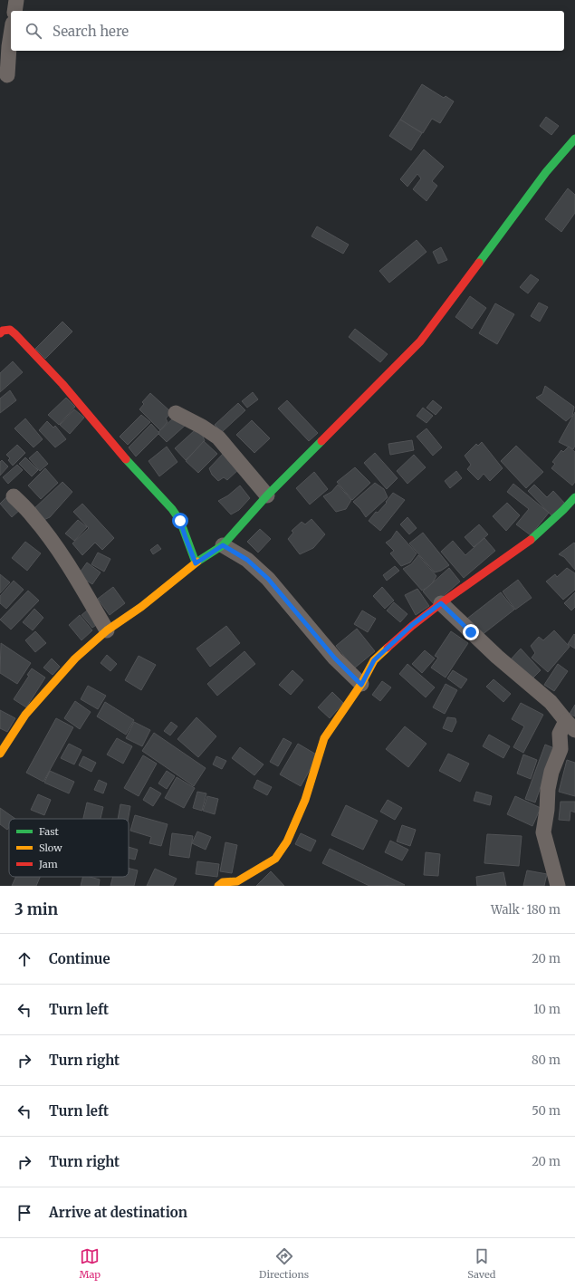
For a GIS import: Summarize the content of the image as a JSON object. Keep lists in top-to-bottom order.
{
  "legend": ["Fast", "Slow", "Jam"],
  "page": {
    "search": "Search here",
    "heading": ["3 min", "Walk · 180 m"],
    "list": [
      ["Continue", "20 m"],
      ["Turn left", "10 m"],
      ["Turn right", "80 m"],
      ["Turn left", "50 m"],
      ["Turn right", "20 m"],
      "Arrive at destination"
    ],
    "nav": ["Map", "Directions", "Saved"]
  }
}
